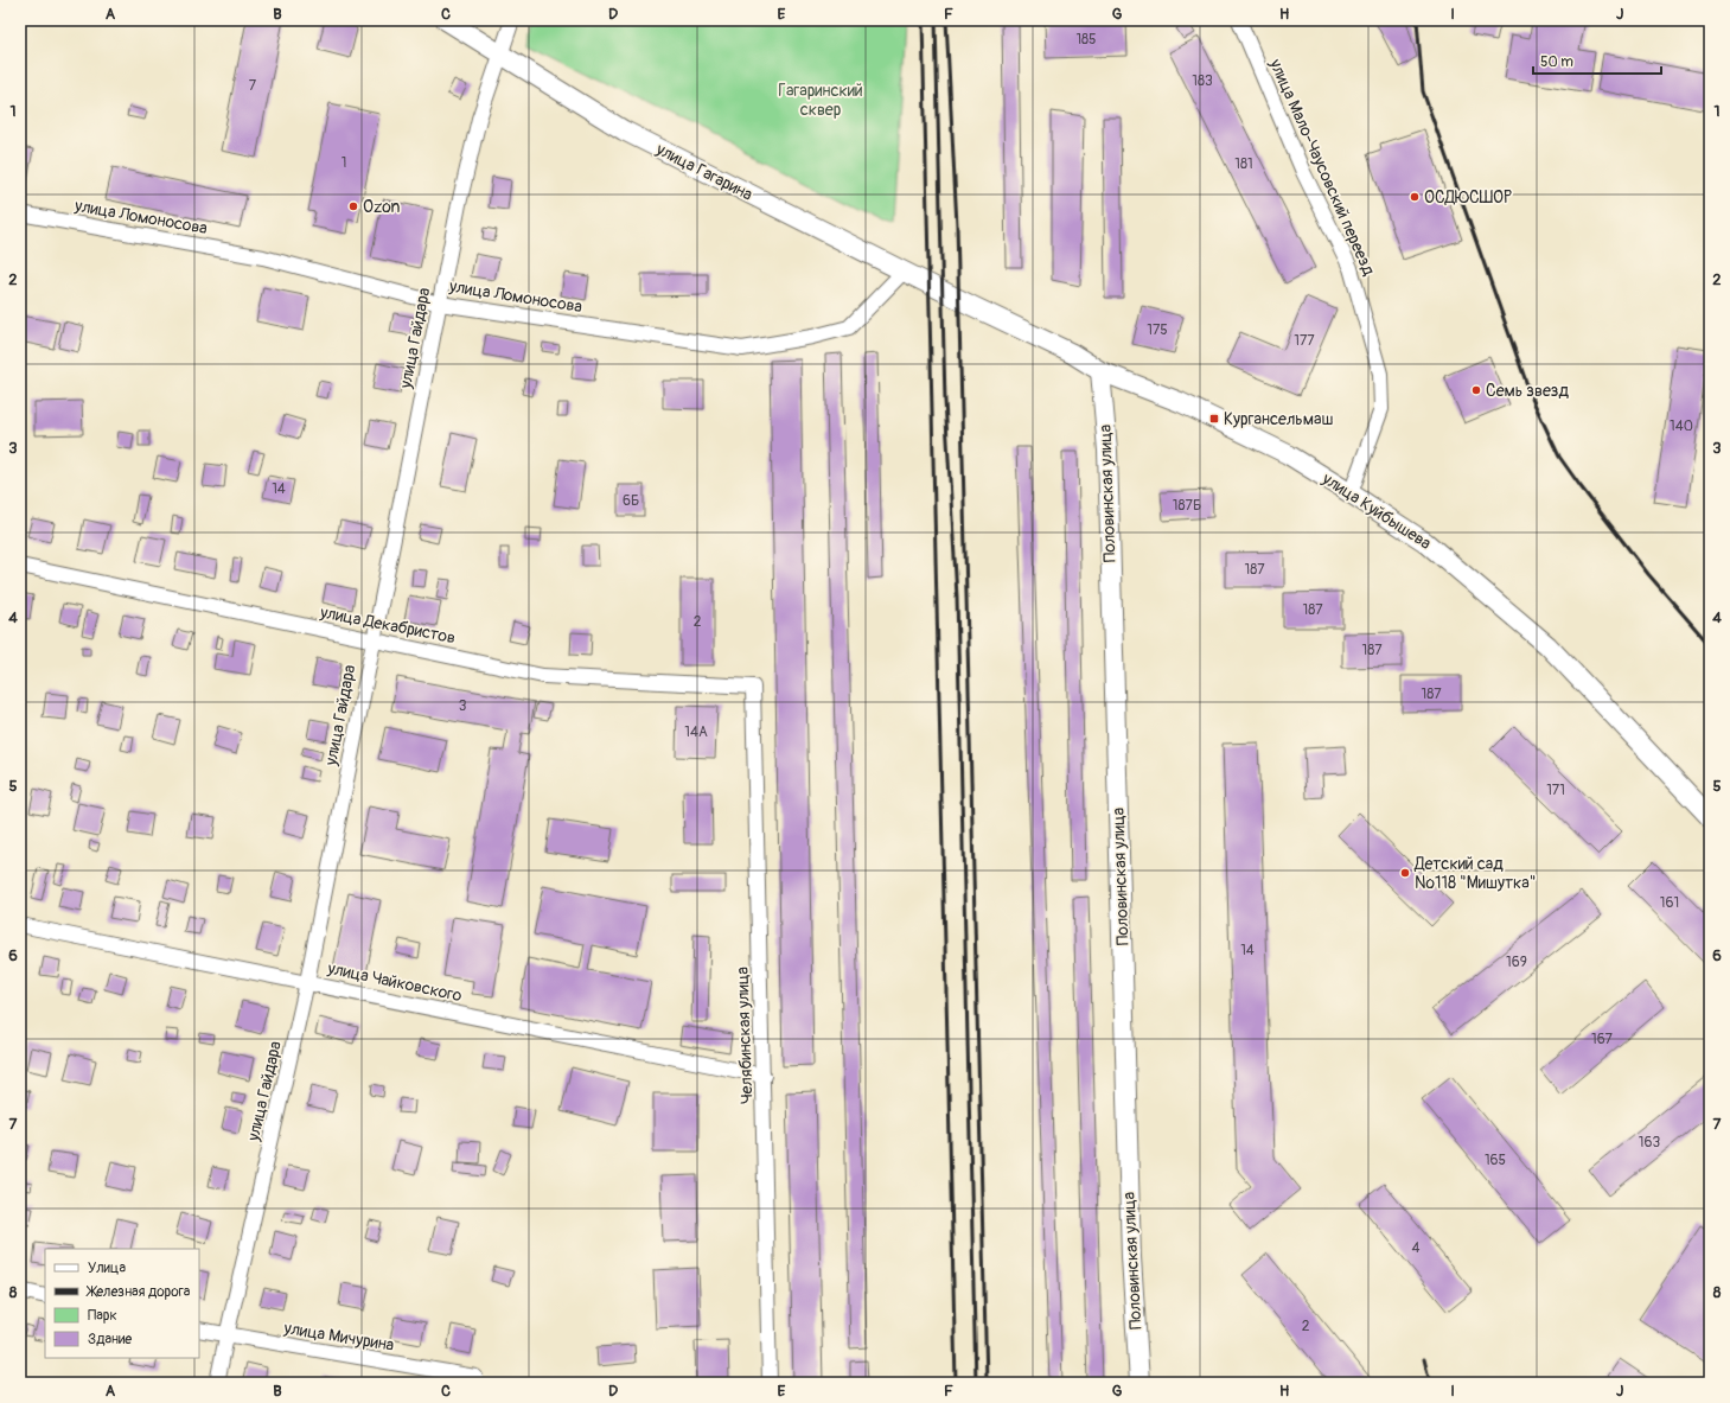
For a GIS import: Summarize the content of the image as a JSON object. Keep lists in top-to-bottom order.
{
  "streets": {
    "main road": ["улица Гагарина", "Половинская улица", "улица Куйбышева"],
    "street": [
      "улица Мало-Чаусовский переезд",
      "улица Ломоносова",
      "улица Гайдара",
      "улица Декабристов",
      "улица Чайковского",
      "Челябинская улица",
      "улица Мичурина"
    ]
  },
  "crossings": [
    ["улица Мало-Чаусовский переезд", "улица Куйбышева"],
    ["улица Гагарина", "улица Ломоносова"],
    ["улица Гагарина", "улица Гайдара"],
    ["улица Гагарина", "улица Куйбышева"],
    ["улица Ломоносова", "улица Гайдара"],
    ["улица Гайдара", "улица Декабристов"],
    ["улица Гайдара", "улица Чайковского"],
    ["улица Гайдара", "улица Мичурина"],
    ["Половинская улица", "улица Куйбышева"],
    ["улица Декабристов", "Челябинская улица"],
    ["улица Чайковского", "Челябинская улица"]
  ],
  "parks": ["Гагаринский сквер"],
  "places": {
    "other": [
      "ОСДЮСШОР",
      "Ozon",
      "Семь звезд",
      "Детский сад №118 \"Мишутка\""
    ],
    "transit": ["Кургансельмаш"]
  },
  "house_numbers": [
    "185",
    "183",
    "7",
    "1",
    "181",
    "175",
    "177",
    "140",
    "14",
    "6Б",
    "187Б",
    "187",
    "187",
    "2",
    "187",
    "187",
    "3",
    "14А",
    "171",
    "161",
    "14",
    "169",
    "167",
    "163",
    "165",
    "4",
    "2"
  ],
  "legend": [
    "Улица",
    "Железная дорога",
    "Парк",
    "Здание"
  ],
  "scale_bar": "50 m",
  "grid": {
    "columns": [
      "A",
      "B",
      "C",
      "D",
      "E",
      "F",
      "G",
      "H",
      "I",
      "J"
    ],
    "rows": [
      "1",
      "2",
      "3",
      "4",
      "5",
      "6",
      "7",
      "8"
    ]
  }
}
